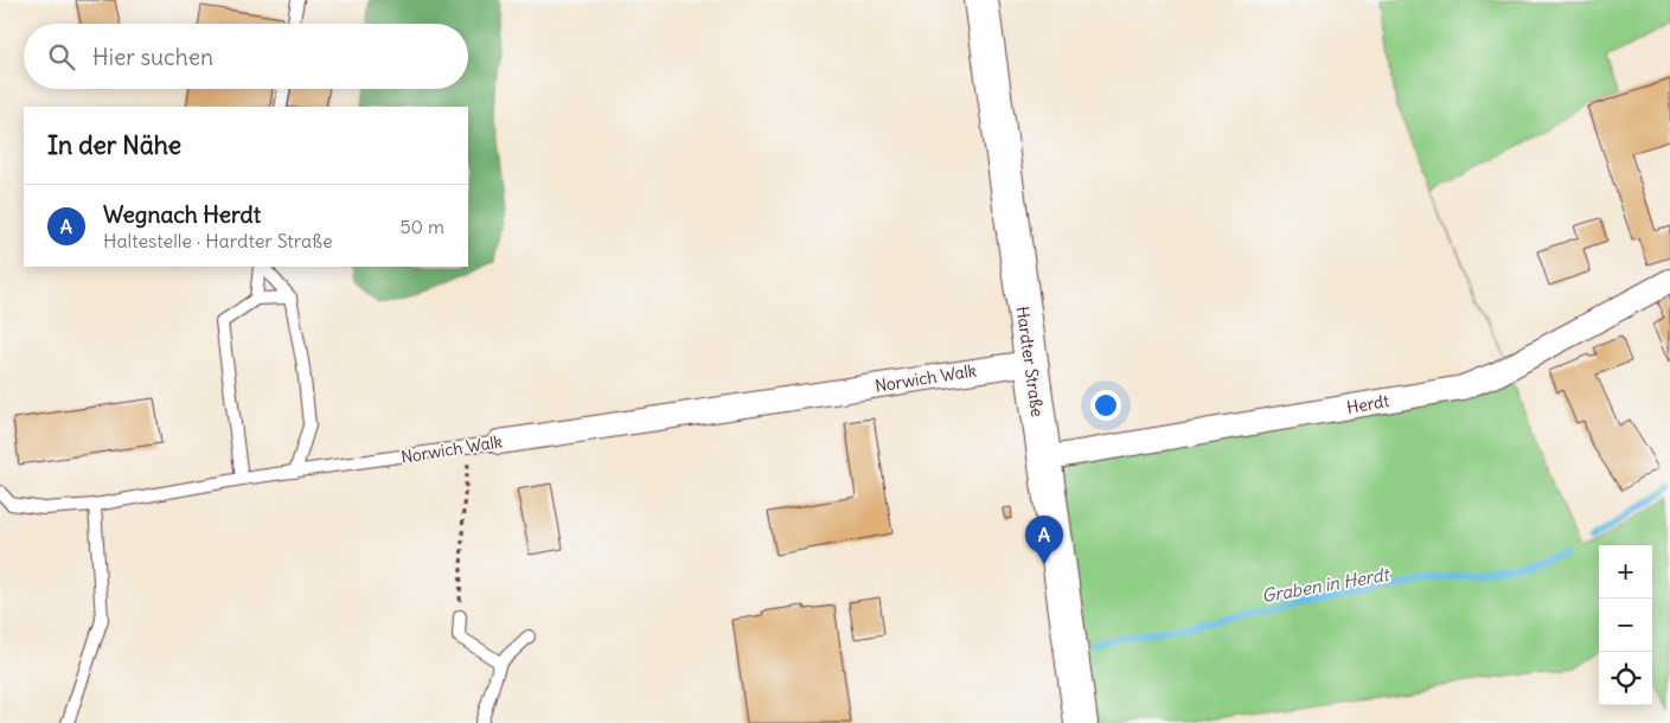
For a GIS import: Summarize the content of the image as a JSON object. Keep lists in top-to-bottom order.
{
  "streets": {
    "main road": ["Hardter Straße"],
    "street": ["Norwich Walk", "Herdt"]
  },
  "crossings": [
    ["Hardter Straße", "Norwich Walk"],
    ["Hardter Straße", "Herdt"]
  ],
  "water": ["Graben in Herdt"],
  "page": {
    "search": "Hier suchen",
    "heading": "In der Nähe",
    "list": [
      {
        "mark": "A",
        "name": "Wegnach Herdt",
        "note": "Haltestelle · Hardter Straße",
        "value": "50 m"
      }
    ],
    "pins": "A",
    "map_buttons": ["+", "−"]
  }
}
